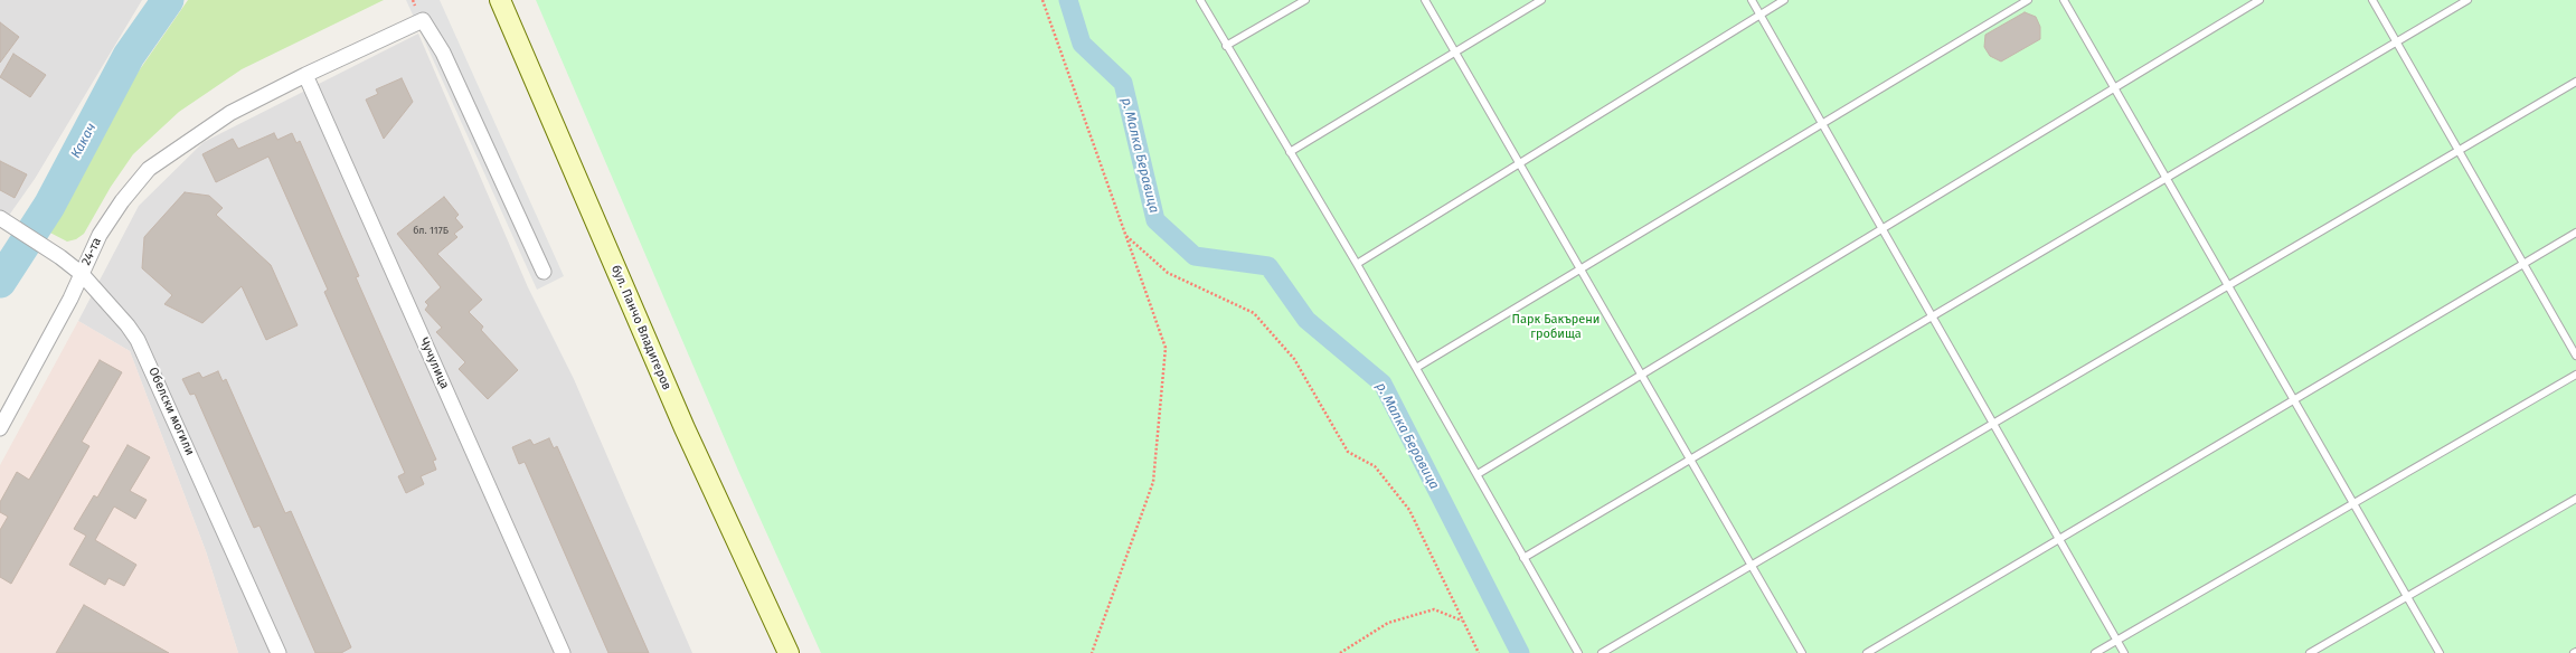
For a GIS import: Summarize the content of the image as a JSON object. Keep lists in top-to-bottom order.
{
  "streets": {
    "street": [
      "24-та",
      "бул. Панчо Владигеров",
      "Чучулица",
      "Обелски могили"
    ]
  },
  "crossings": [
    ["24-та", "Чучулица"],
    ["24-та", "Обелски могили"]
  ],
  "water": ["Какач", "р. Малка Беравица"],
  "parks": ["Парк Бакърени гробища"],
  "house_numbers": ["бл. 117Б"]
}
